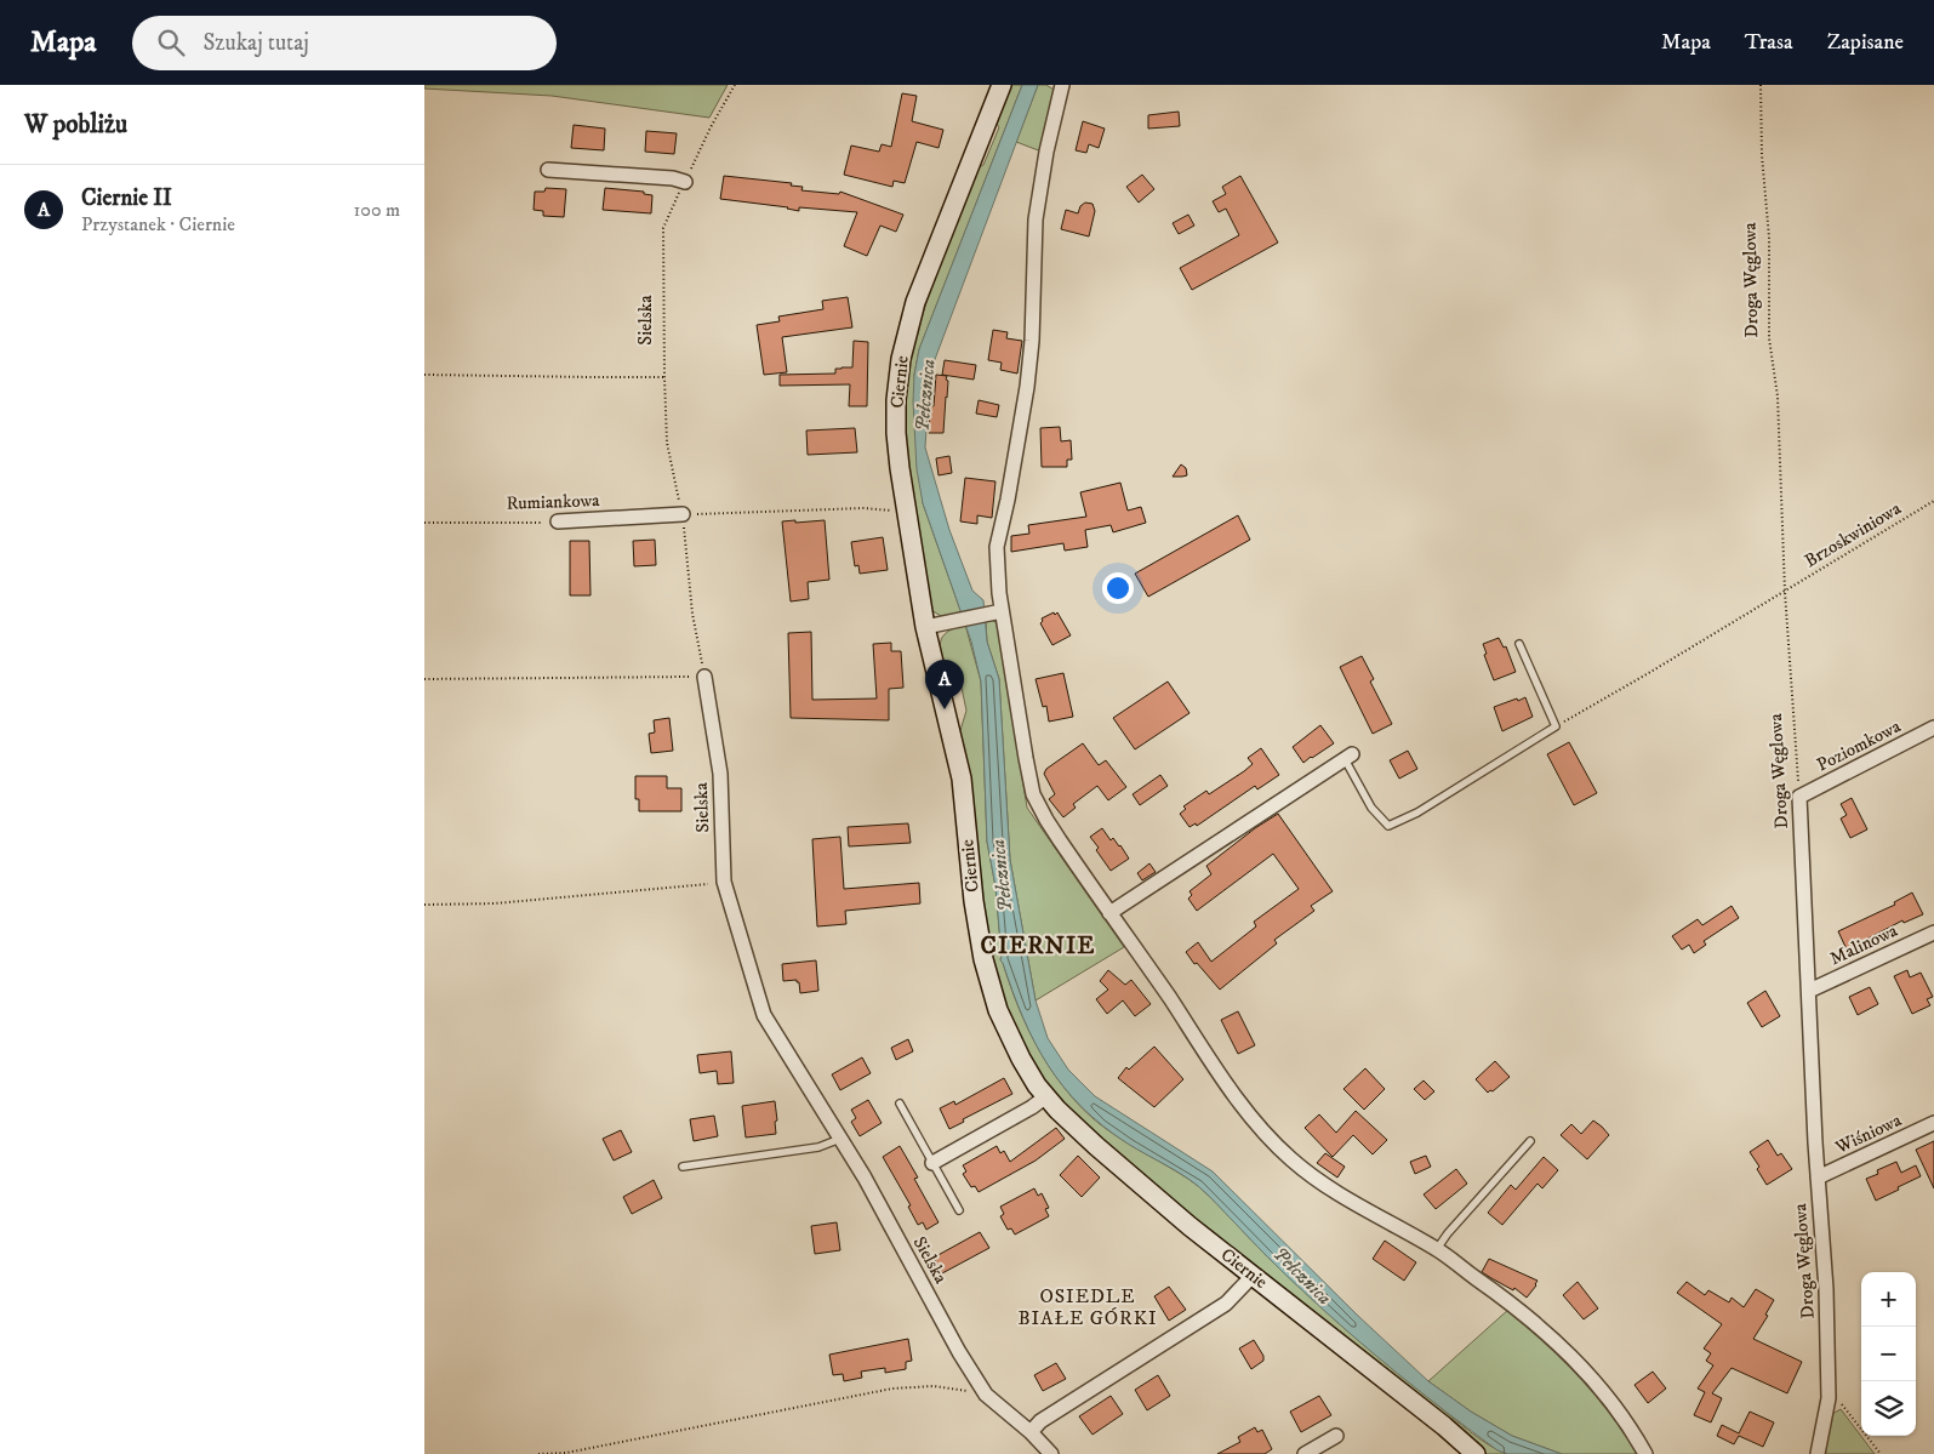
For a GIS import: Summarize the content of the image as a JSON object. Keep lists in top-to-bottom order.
{
  "streets": {
    "street": [
      "Droga Węglowa",
      "Sielska",
      "Ciernie",
      "Rumiankowa",
      "Poziomkowa",
      "Malinowa",
      "Wiśniowa"
    ],
    "path": ["Brzoskwiniowa"]
  },
  "crossings": [
    ["Droga Węglowa", "Brzoskwiniowa"],
    ["Droga Węglowa", "Poziomkowa"],
    ["Droga Węglowa", "Malinowa"],
    ["Droga Węglowa", "Wiśniowa"],
    ["Sielska", "Rumiankowa"]
  ],
  "districts": ["CIERNIE", "OSIEDLE BIAŁE GÓRKI"],
  "water": ["Pełcznica"],
  "page": {
    "header": "Mapa",
    "search": "Szukaj tutaj",
    "nav": ["Mapa", "Trasa", "Zapisane"],
    "heading": "W pobliżu",
    "list": [
      {
        "mark": "A",
        "name": "Ciernie II",
        "note": "Przystanek · Ciernie",
        "value": "100 m"
      }
    ],
    "pins": "A",
    "map_buttons": ["+", "−"]
  }
}
